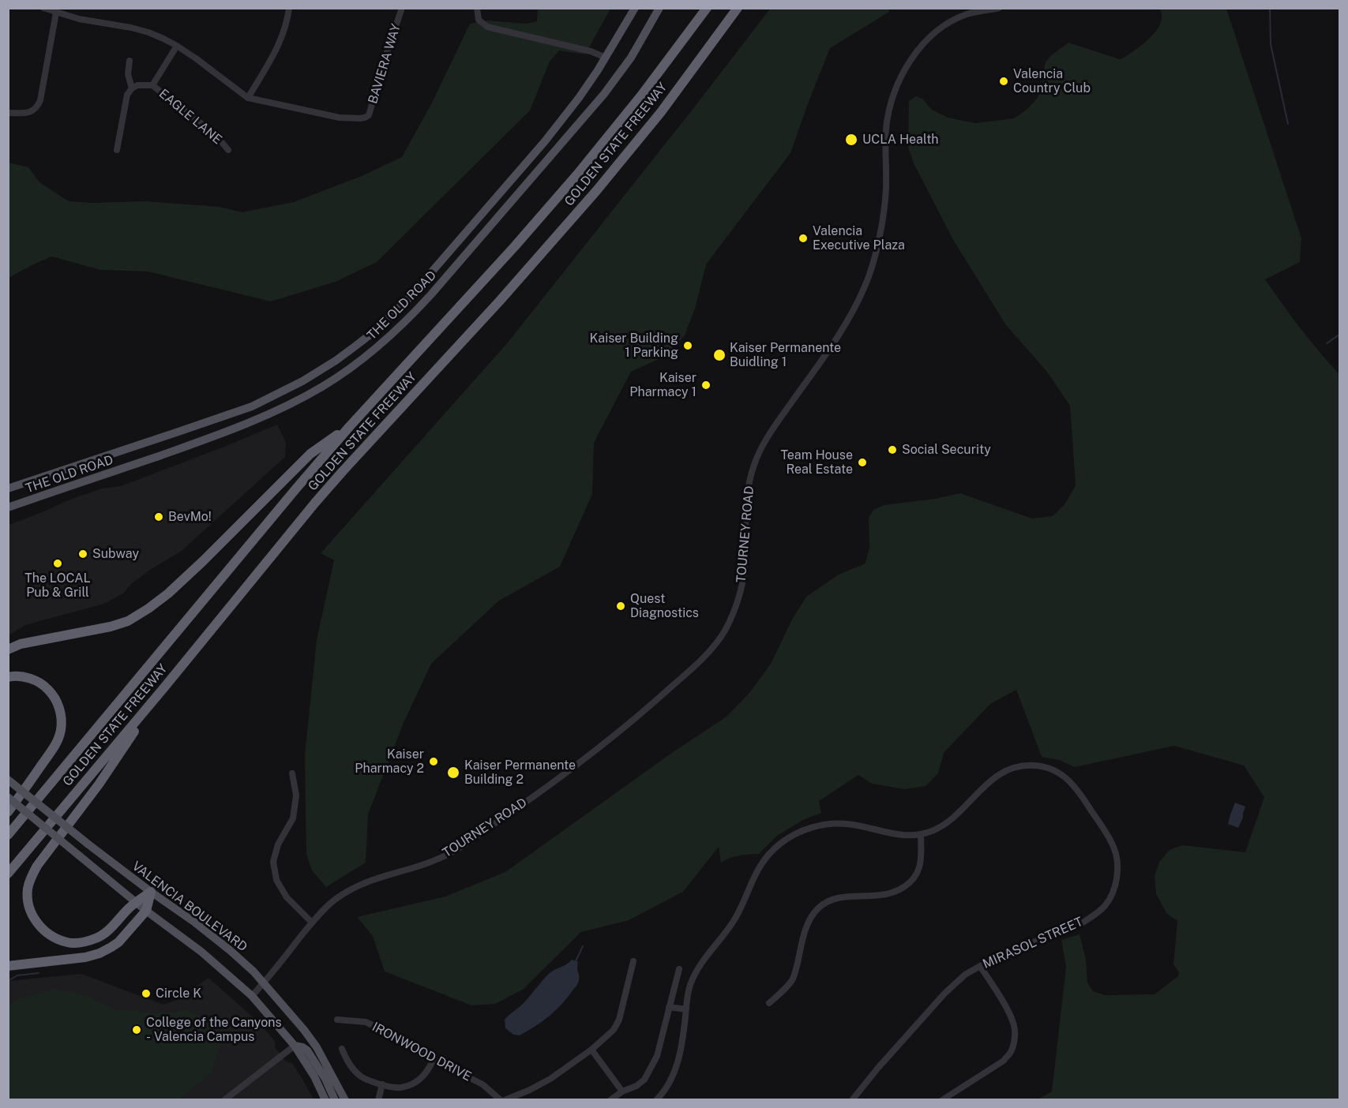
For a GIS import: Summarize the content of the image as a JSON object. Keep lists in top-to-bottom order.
{
  "streets": {
    "highway": ["GOLDEN STATE FREEWAY"],
    "main road": ["THE OLD ROAD", "VALENCIA BOULEVARD"],
    "street": [
      "BAVIERA WAY",
      "EAGLE LANE",
      "TOURNEY ROAD",
      "MIRASOL STREET",
      "IRONWOOD DRIVE"
    ]
  },
  "crossings": [
    ["TOURNEY ROAD", "VALENCIA BOULEVARD"]
  ],
  "places": [
    "Valencia Country Club",
    "UCLA Health",
    "Valencia Executive Plaza",
    "Kaiser Building 1 Parking",
    "Kaiser Permanente Buidling 1",
    "Kaiser Pharmacy 1",
    "Social Security",
    "Team House Real Estate",
    "BevMo!",
    "Subway",
    "The LOCAL Pub & Grill",
    "Quest Diagnostics",
    "Kaiser Pharmacy 2",
    "Kaiser Permanente Building 2",
    "Circle K",
    "College of the Canyons - Valencia Campus"
  ]
}
